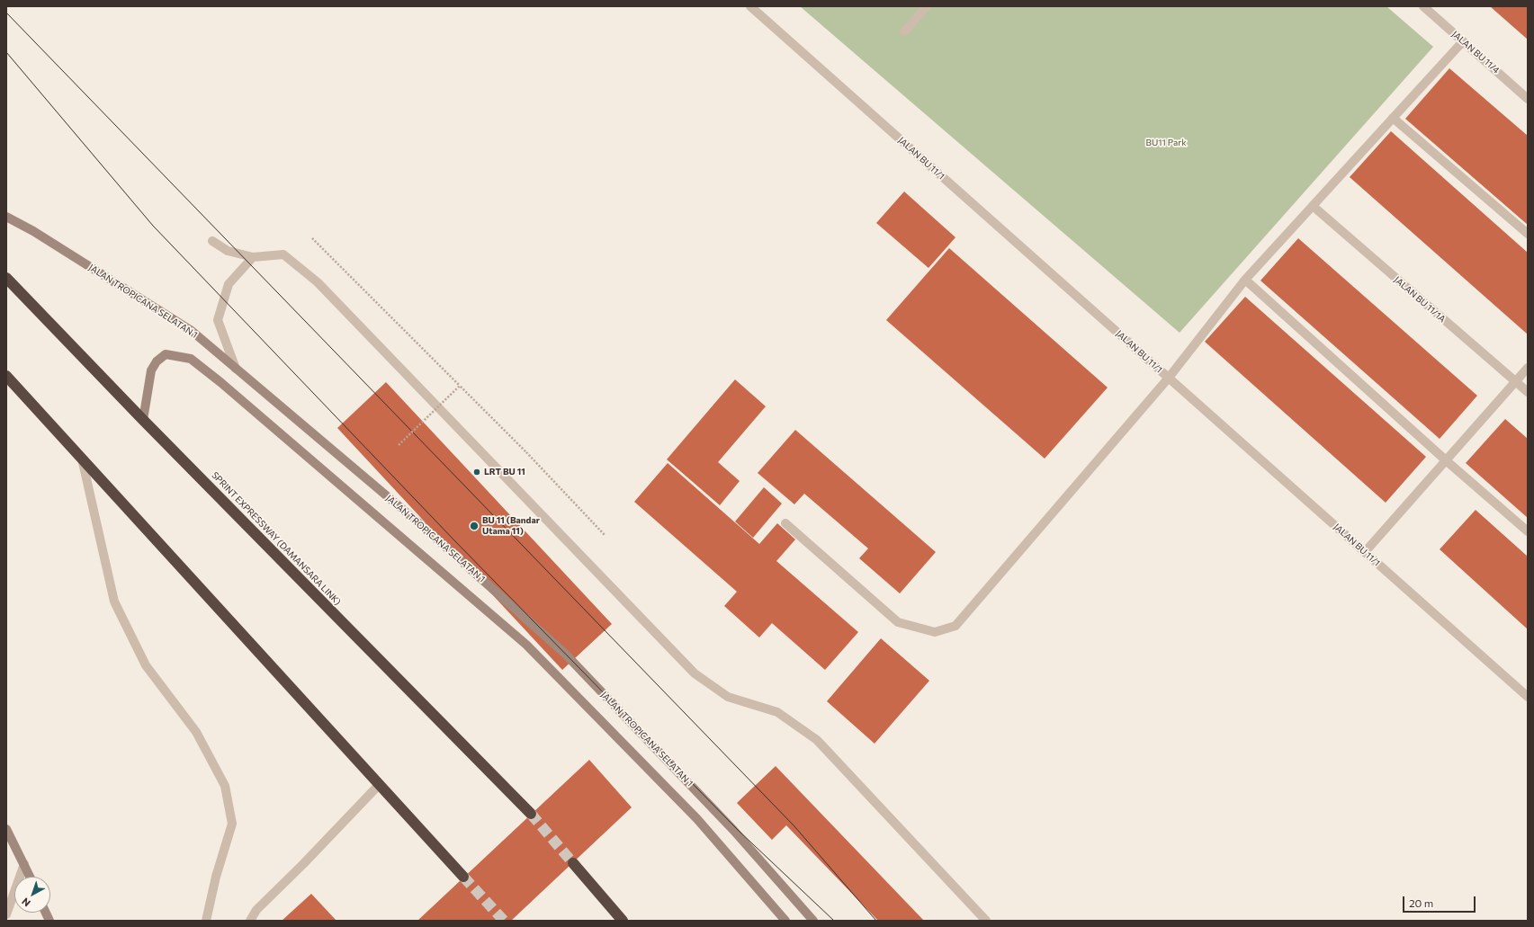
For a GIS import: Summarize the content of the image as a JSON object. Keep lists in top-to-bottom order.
{
  "streets": {
    "highway": ["SPRINT EXPRESSWAY (DAMANSARA LINK)"],
    "street": [
      "JALAN BU 11/4",
      "JALAN BU 11/1",
      "JALAN BU 11/1A",
      "JALAN TROPICANA SELATAN 1"
    ]
  },
  "parks": ["BU11 Park"],
  "places": ["LRT BU 11", "BU 11 (Bandar Utama 11)"],
  "scale_bar": "20 m",
  "north": "bottom left"
}
